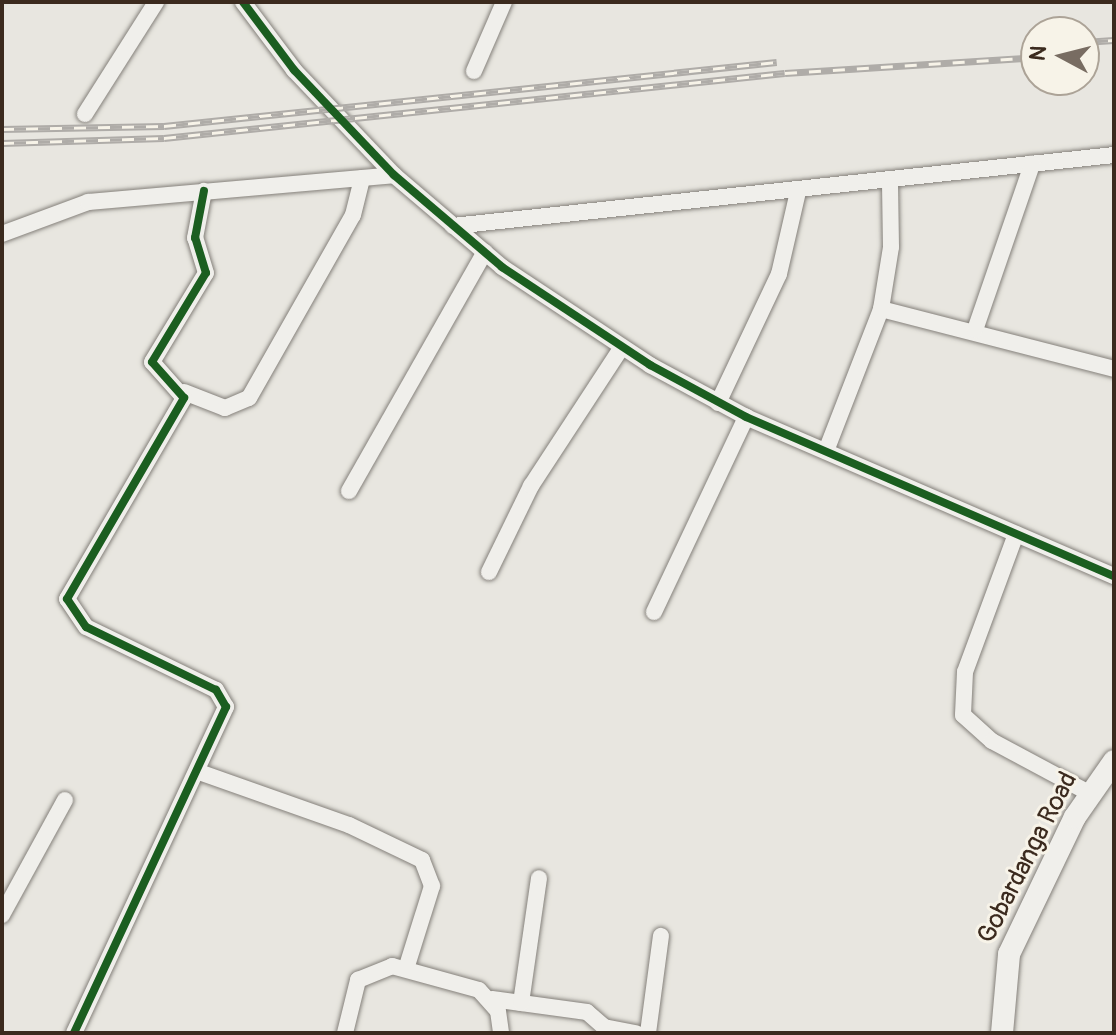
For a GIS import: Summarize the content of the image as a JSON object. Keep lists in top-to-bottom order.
{
  "streets": {
    "main road": ["Gobardanga Road"]
  },
  "north": "left"
}
